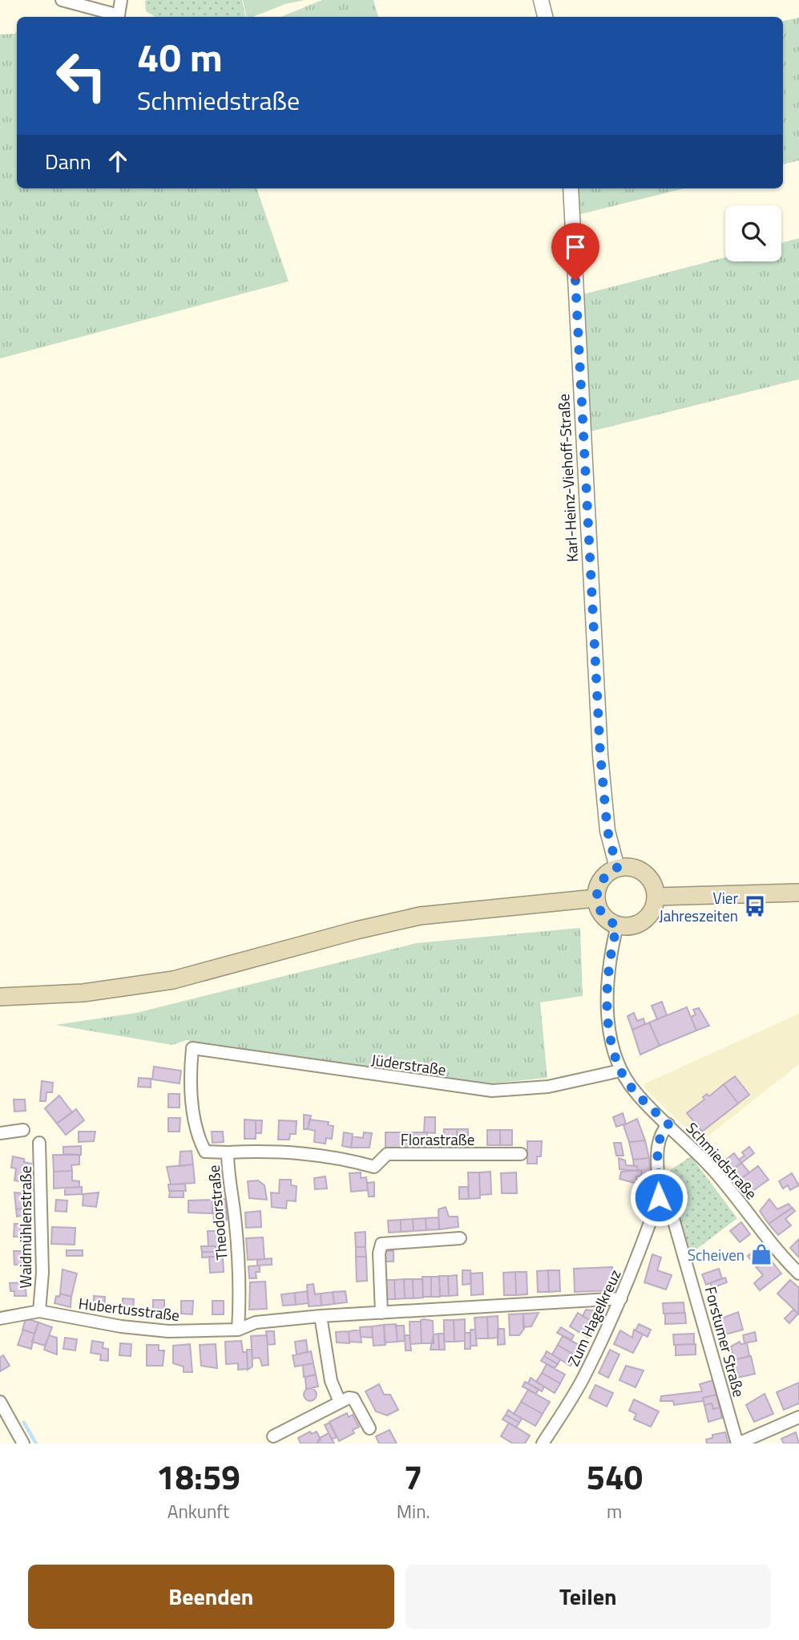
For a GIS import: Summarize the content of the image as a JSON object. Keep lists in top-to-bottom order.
{
  "streets": {
    "street": [
      "Karl-Heinz-Viehoff-Straße",
      "Jüderstraße",
      "Florastraße",
      "Schmiedstraße",
      "Theodorstraße",
      "Waidmühlenstraße",
      "Hubertusstraße",
      "Zum Hagelkreuz",
      "Forstumer Straße"
    ]
  },
  "crossings": [
    ["Jüderstraße", "Schmiedstraße"],
    ["Jüderstraße", "Theodorstraße"],
    ["Florastraße", "Theodorstraße"],
    ["Theodorstraße", "Hubertusstraße"],
    ["Waidmühlenstraße", "Hubertusstraße"],
    ["Hubertusstraße", "Zum Hagelkreuz"],
    ["Zum Hagelkreuz", "Forstumer Straße"]
  ],
  "places": {
    "bus stop": ["Vier Jahreszeiten"],
    "shop": ["Scheiven"]
  },
  "page": {
    "turn": ["40 m", "Schmiedstraße"],
    "then": "Dann",
    "eta": [
      "18:59",
      "Ankunft",
      "7",
      "Min.",
      "540",
      "m"
    ],
    "buttons": ["Beenden", "Teilen"]
  }
}
